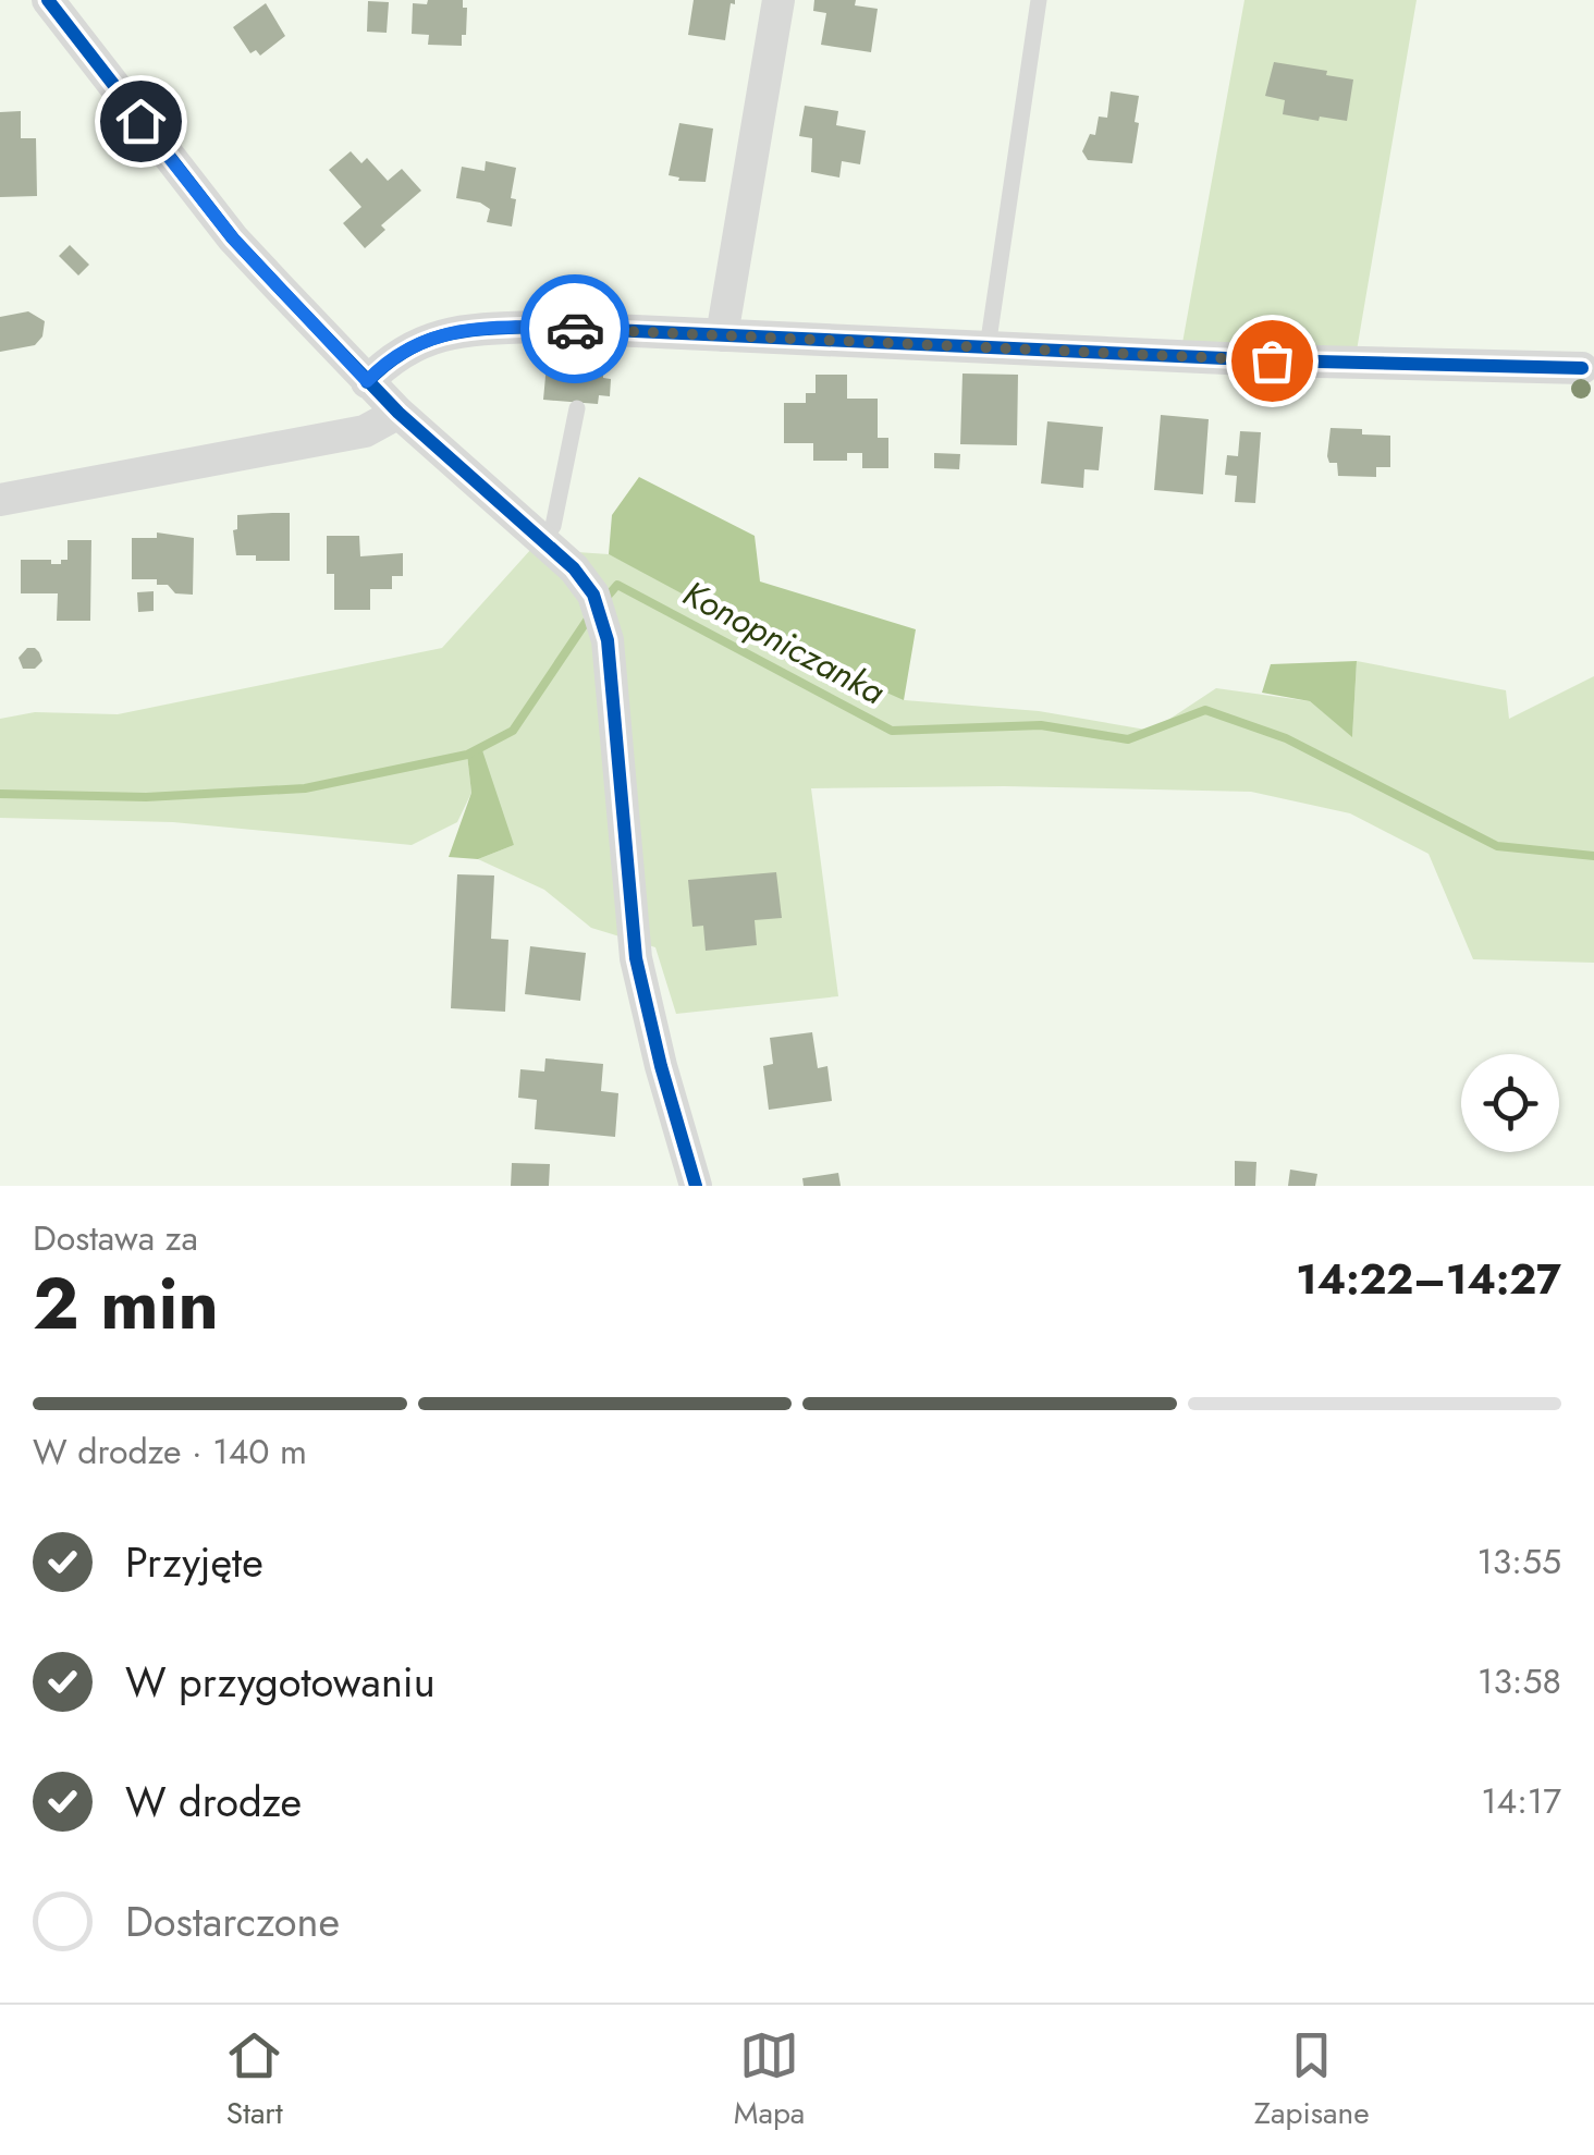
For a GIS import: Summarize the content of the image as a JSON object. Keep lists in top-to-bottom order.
{
  "water": ["Konopniczanka"],
  "page": {
    "heading": ["2 min", "Dostawa za", "14:22–14:27"],
    "bar": "W drodze · 140 m",
    "list": [
      ["Przyjęte", "13:55"],
      ["W przygotowaniu", "13:58"],
      ["W drodze", "14:17"],
      "Dostarczone"
    ],
    "tabs": ["Start", "Mapa", "Zapisane"]
  }
}
